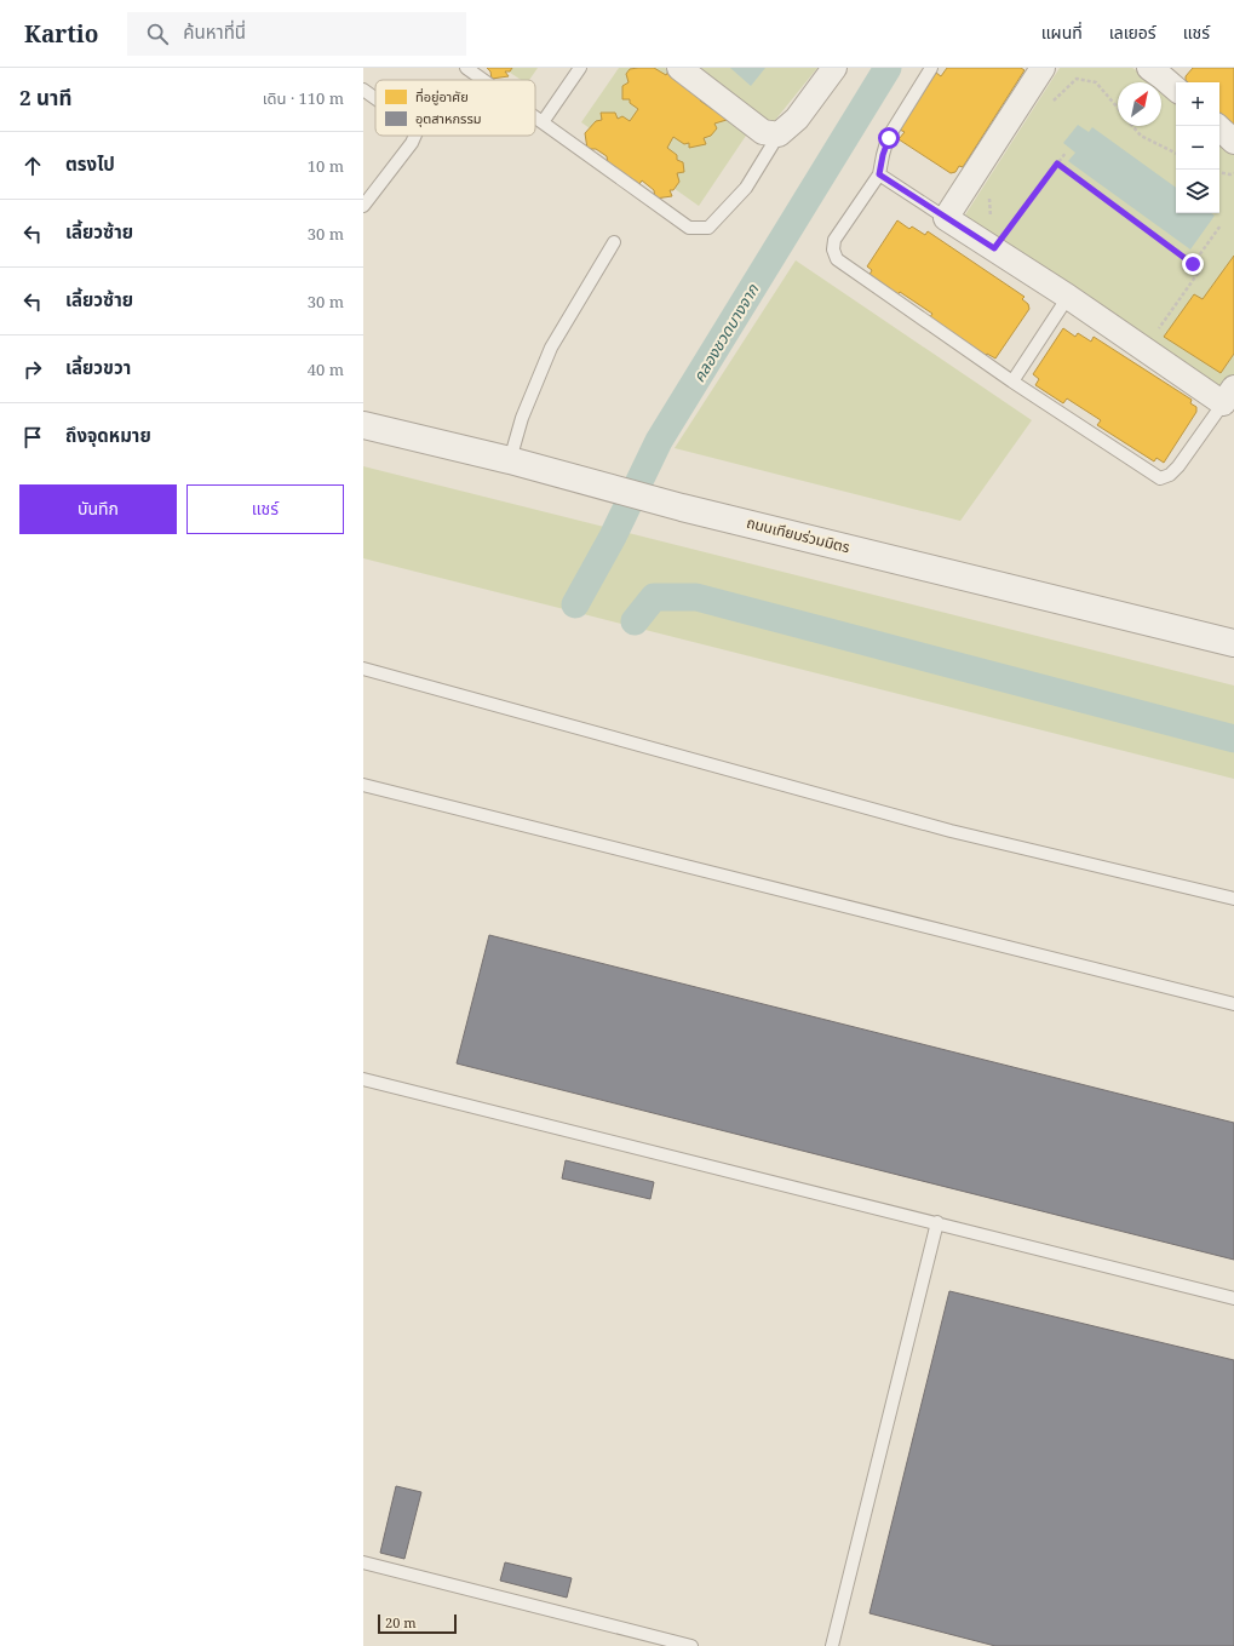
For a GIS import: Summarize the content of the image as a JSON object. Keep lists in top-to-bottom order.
{
  "streets": {
    "street": ["ถนนเทียมร่วมมิตร"]
  },
  "water": ["คลองชวดบางจาก"],
  "legend": ["ที่อยู่อาศัย", "อุตสาหกรรม"],
  "scale_bar": "20 m",
  "north": "top right",
  "page": {
    "header": "Kartio",
    "search": "ค้นหาที่นี่",
    "nav": ["แผนที่", "เลเยอร์", "แชร์"],
    "heading": ["2 นาที", "เดิน · 110 m"],
    "map_buttons": ["+", "−"],
    "list": [
      ["ตรงไป", "10 m"],
      ["เลี้ยวซ้าย", "30 m"],
      ["เลี้ยวซ้าย", "30 m"],
      ["เลี้ยวขวา", "40 m"],
      "ถึงจุดหมาย"
    ],
    "buttons": ["บันทึก", "แชร์"],
    "scale": "20 m"
  }
}
